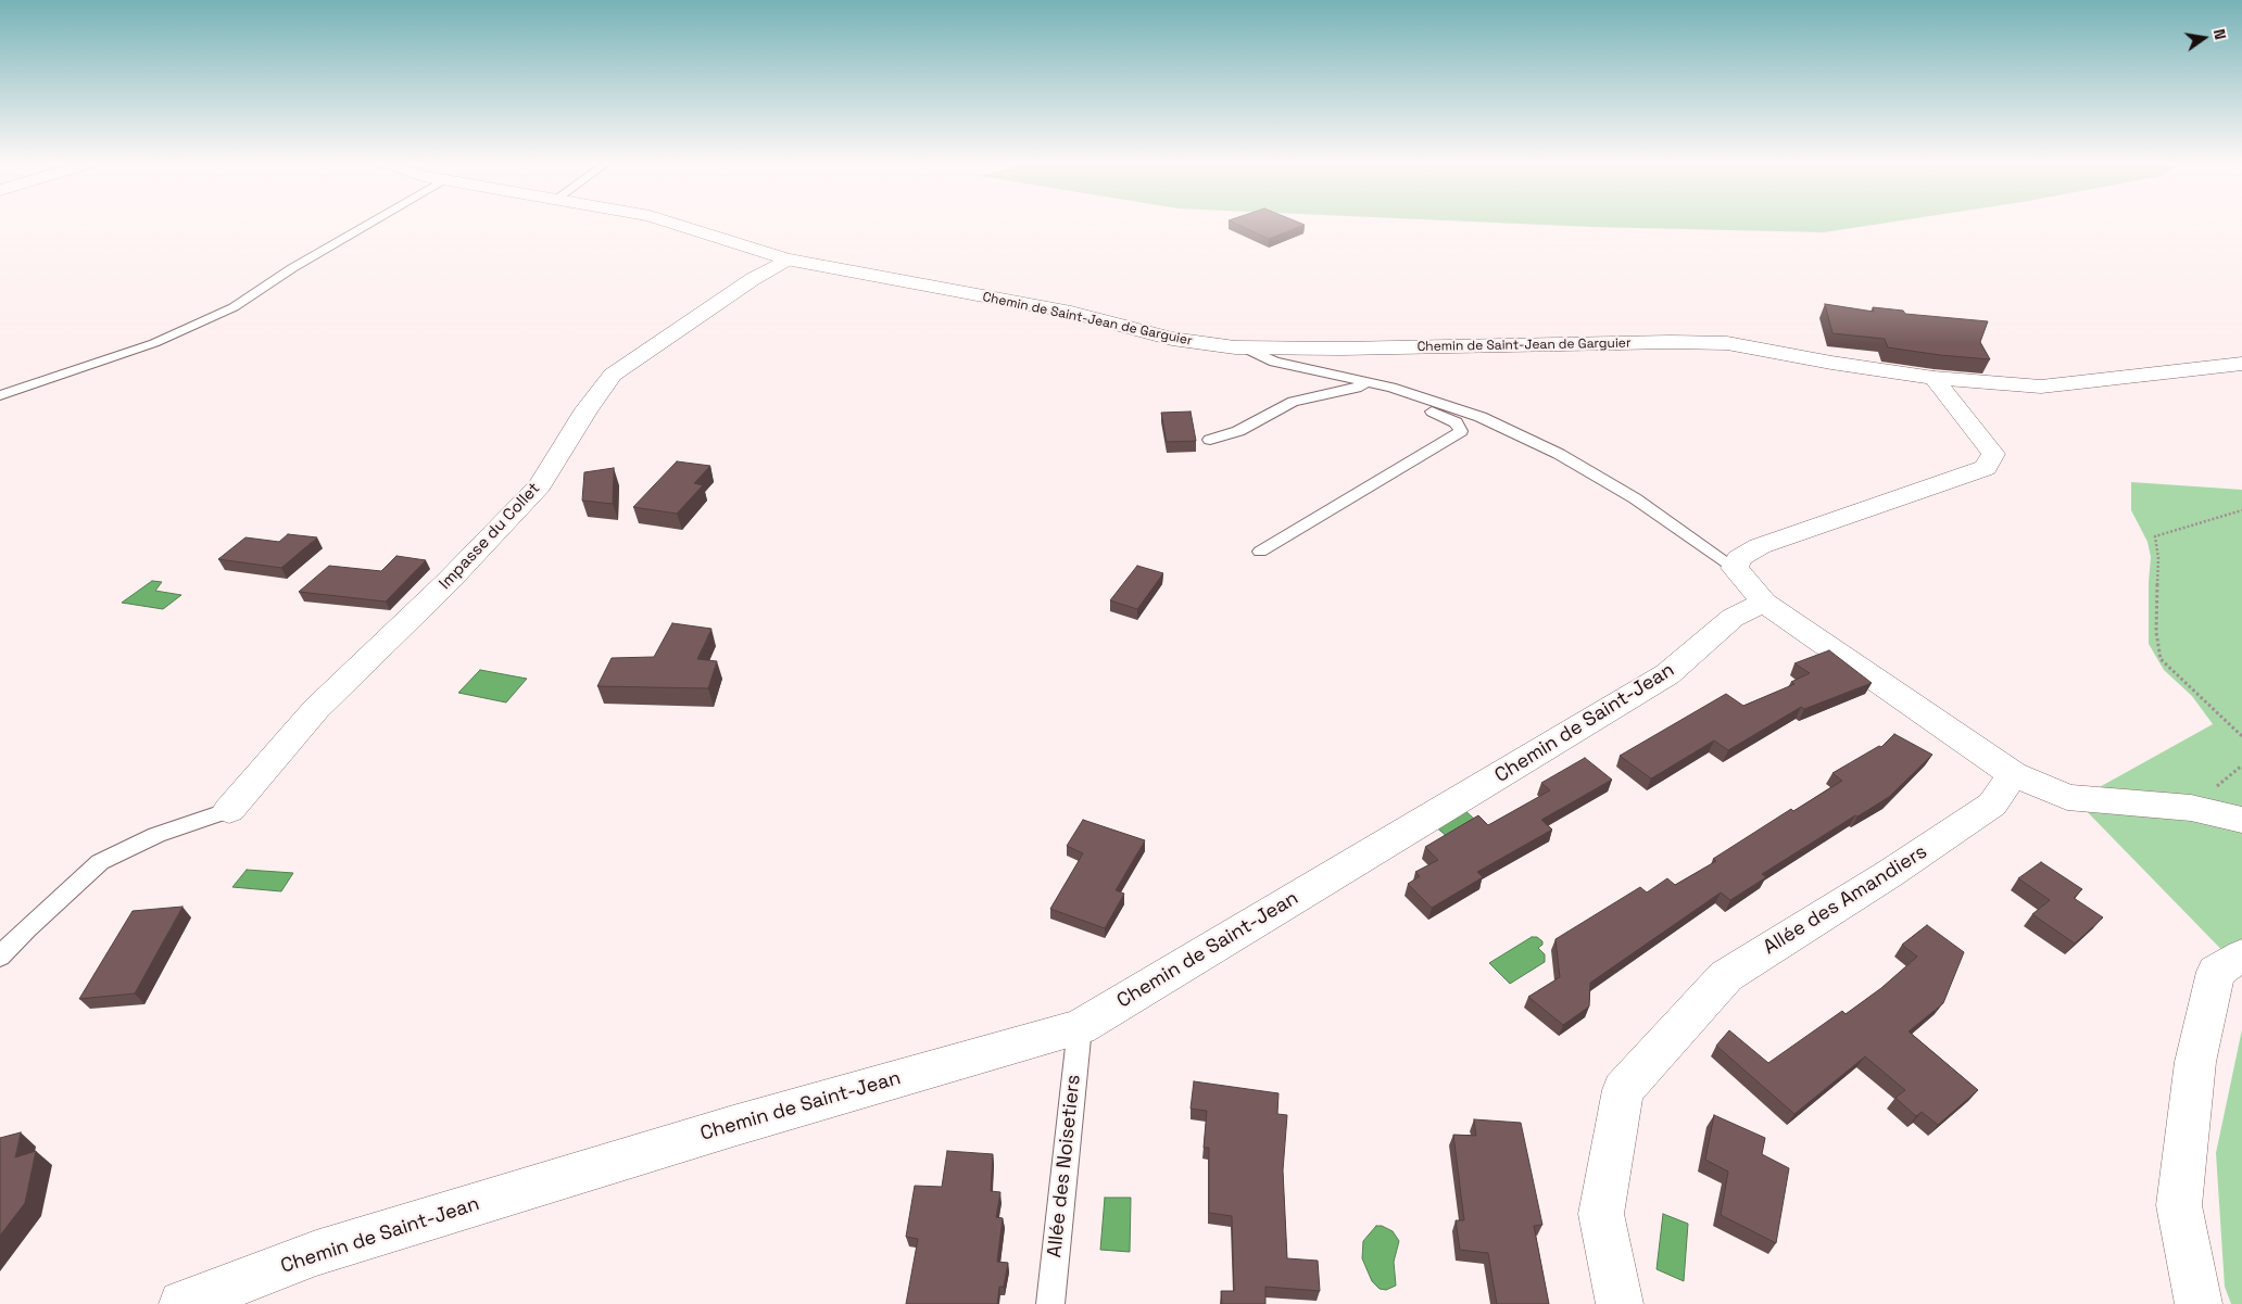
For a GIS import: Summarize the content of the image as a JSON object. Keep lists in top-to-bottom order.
{
  "streets": {
    "street": [
      "Chemin de Saint-Jean de Garguier",
      "Impasse du Collet",
      "Chemin de Saint-Jean",
      "Allée des Amandiers"
    ],
    "lane": ["Allée des Noisetiers"]
  },
  "crossings": [
    ["Chemin de Saint-Jean de Garguier", "Impasse du Collet"],
    ["Chemin de Saint-Jean", "Allée des Noisetiers"]
  ],
  "north": "right"
}
